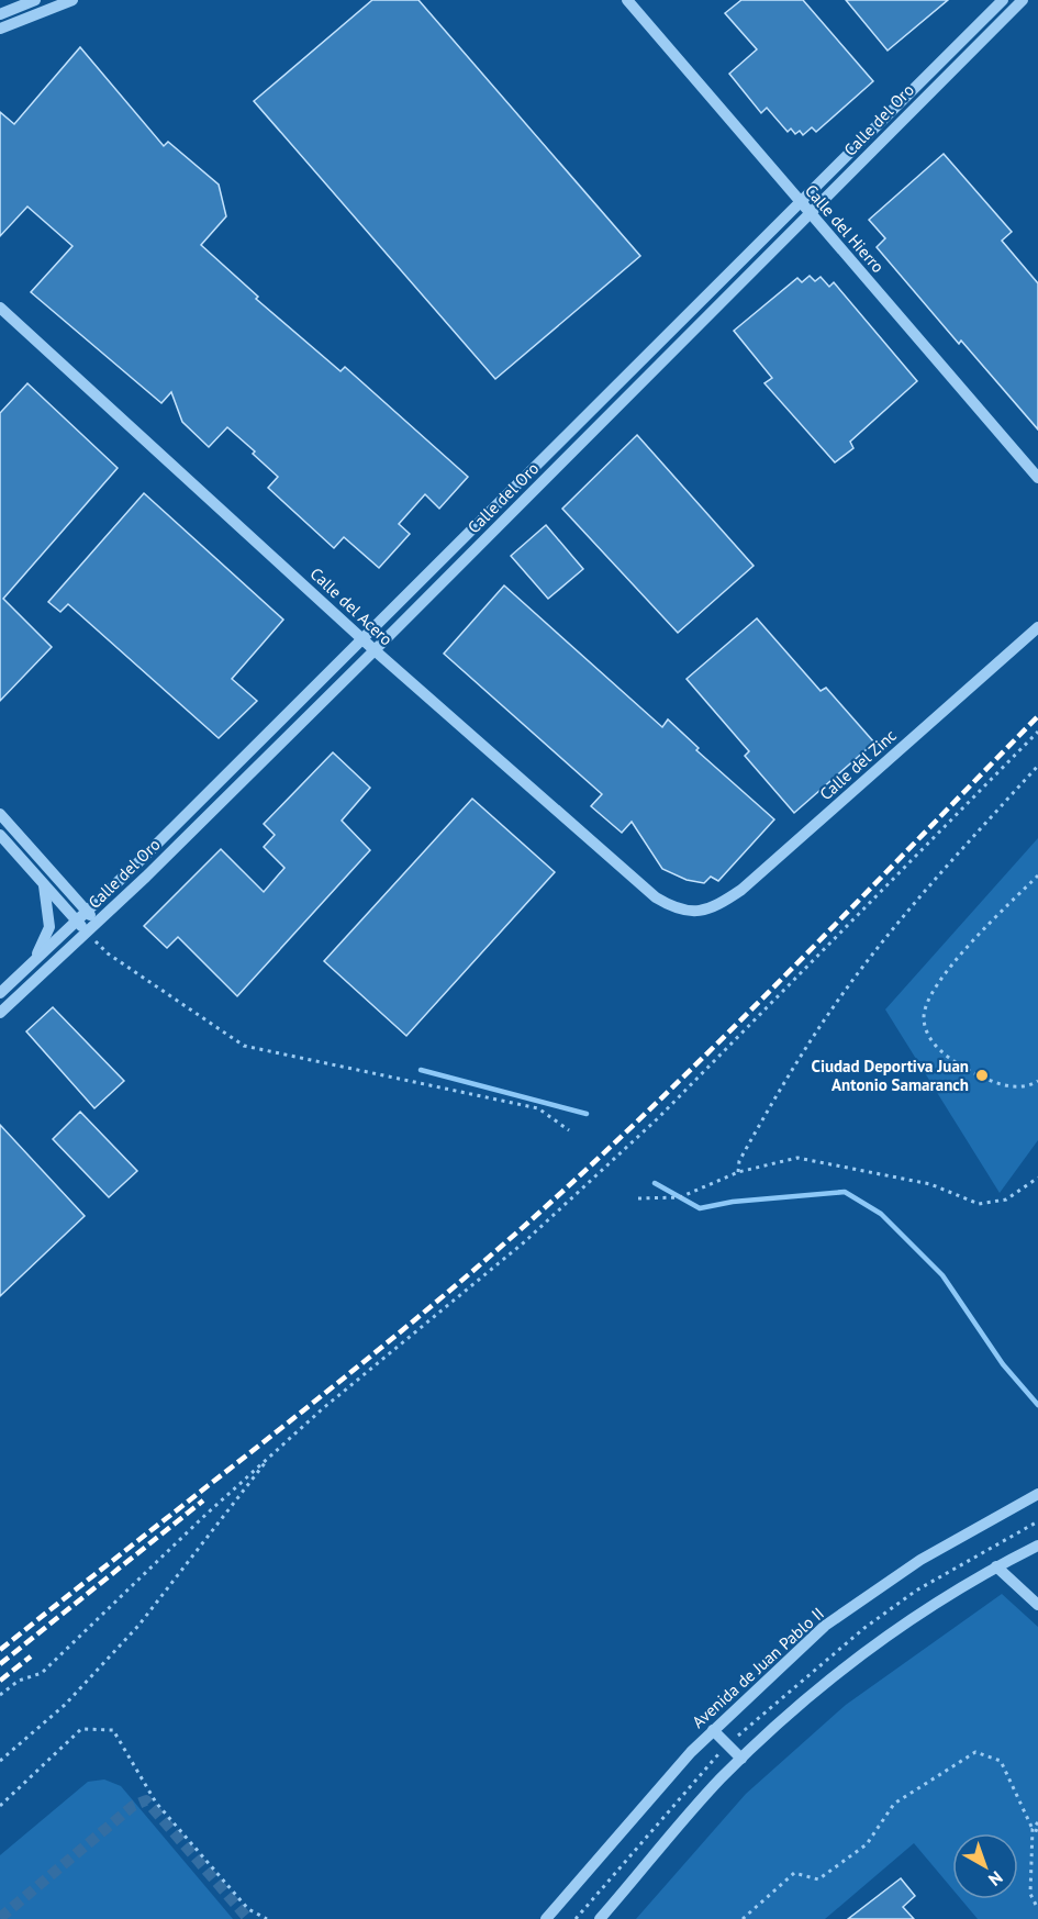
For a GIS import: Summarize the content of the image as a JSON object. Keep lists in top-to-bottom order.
{
  "streets": {
    "street": [
      "Calle del Oro",
      "Calle del Hierro",
      "Calle del Acero",
      "Calle del Zinc",
      "Avenida de Juan Pablo II"
    ]
  },
  "crossings": [
    ["Calle del Oro", "Calle del Hierro"],
    ["Calle del Oro", "Calle del Acero"],
    ["Calle del Acero", "Calle del Zinc"]
  ],
  "places": ["Ciudad Deportiva Juan Antonio Samaranch"],
  "north": "bottom right"
}
